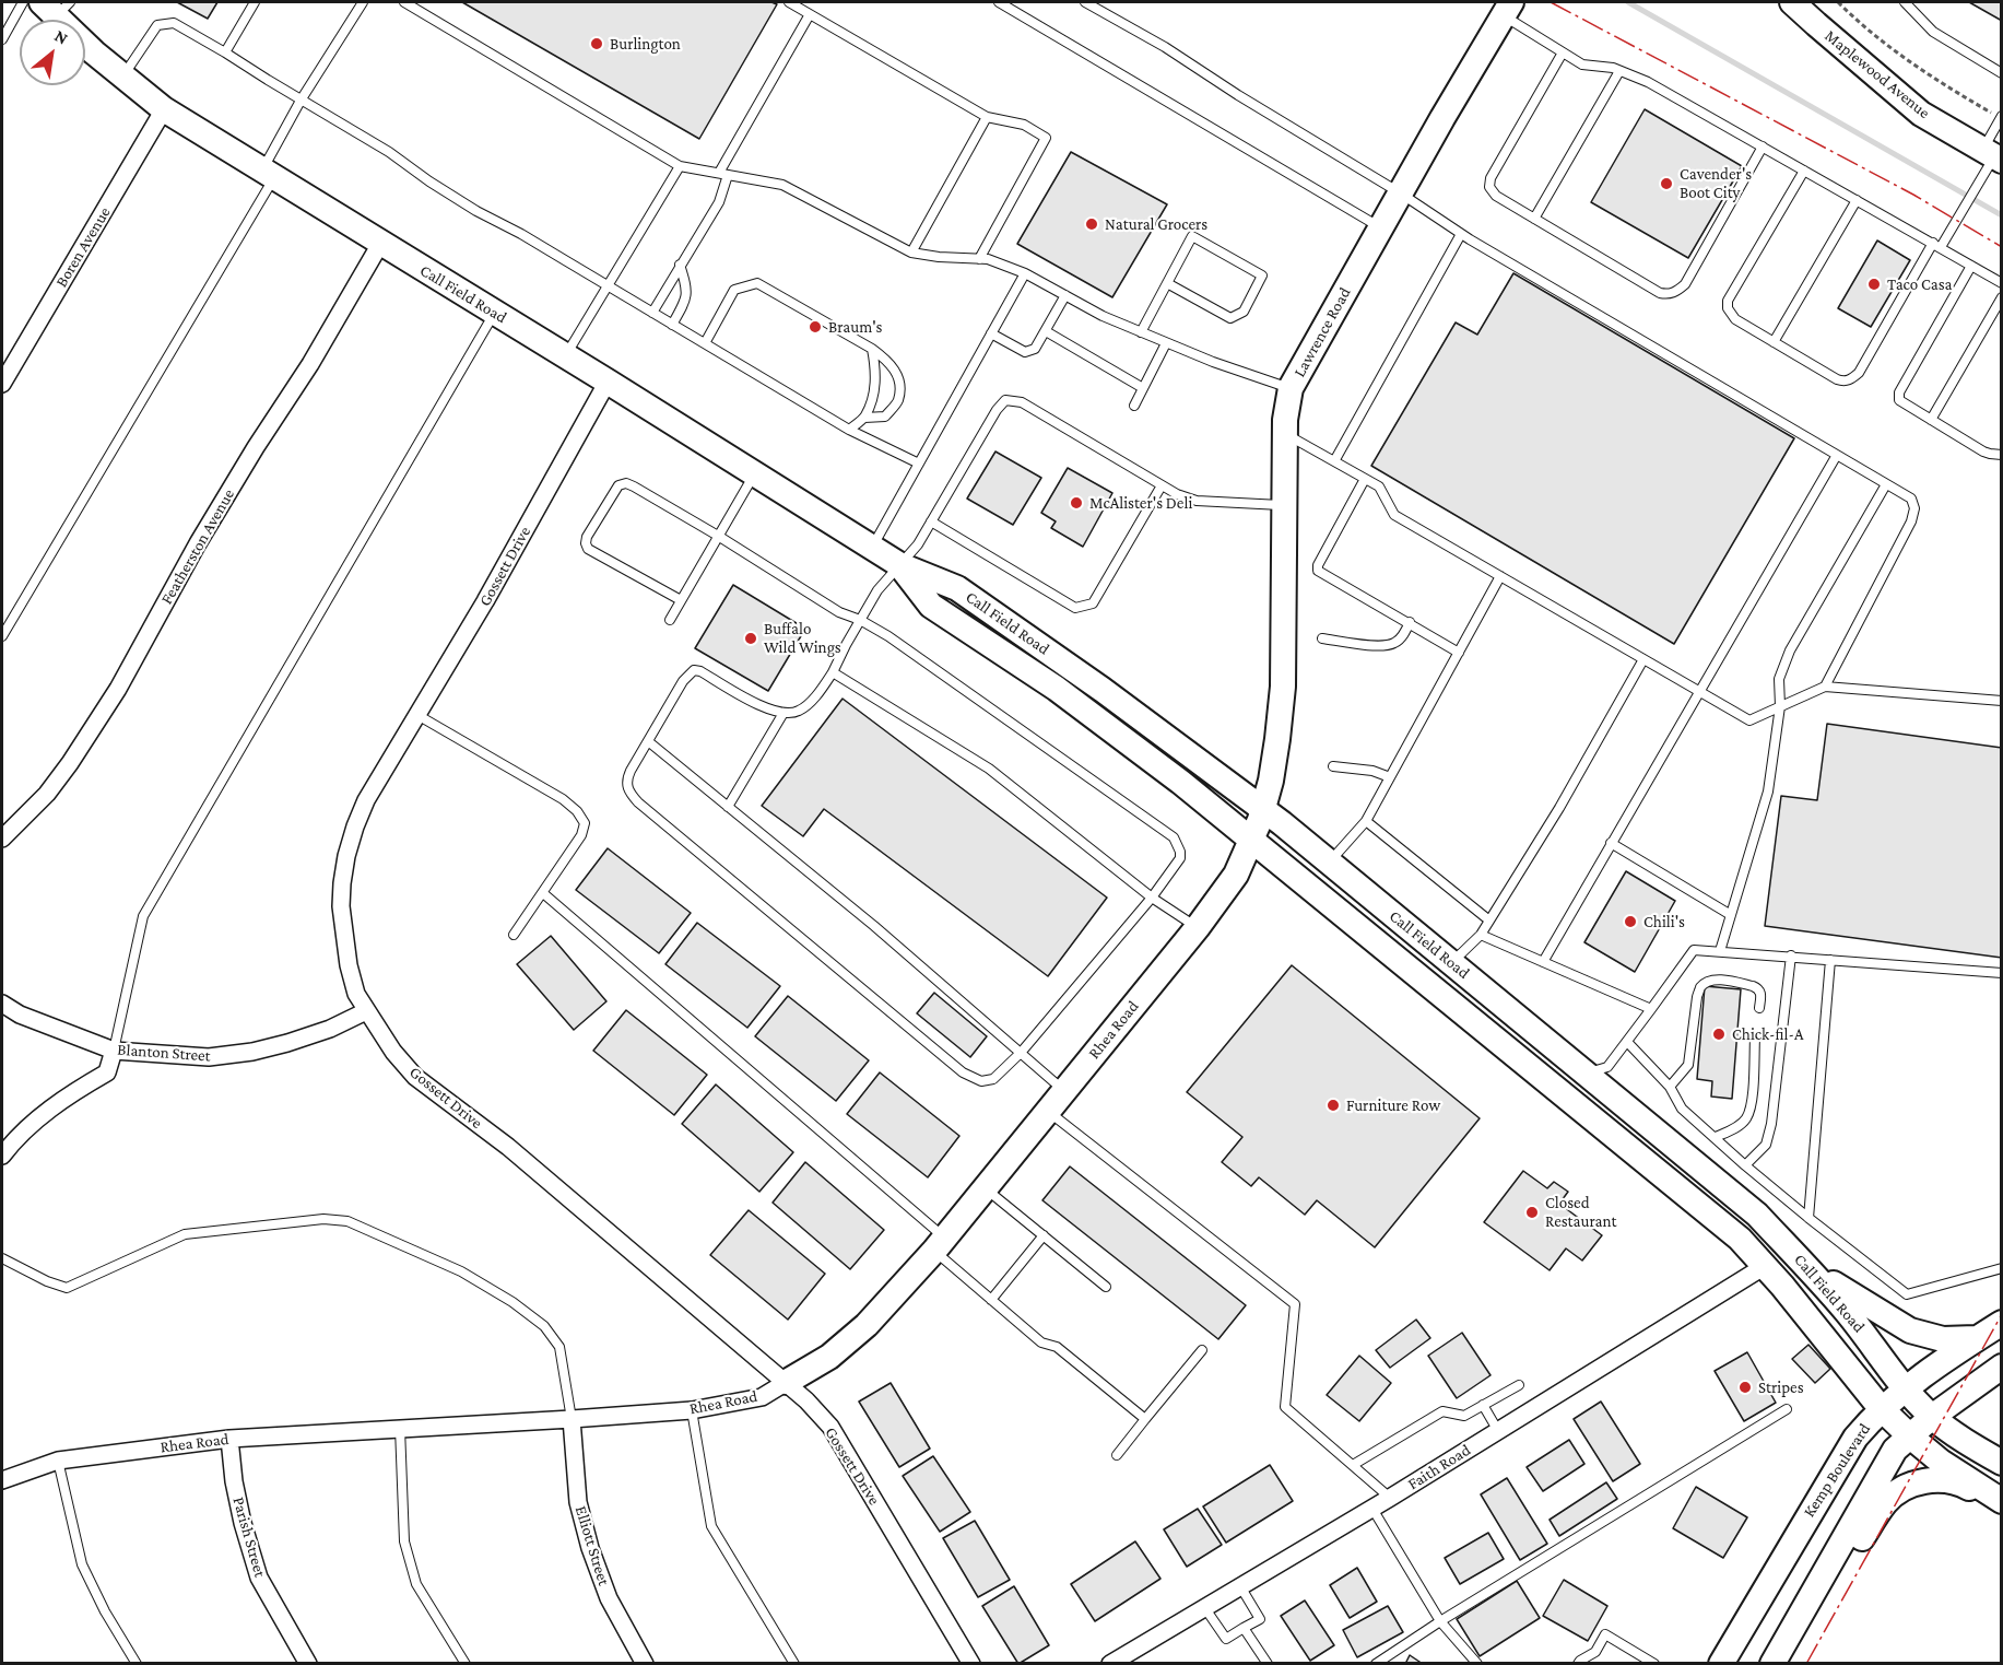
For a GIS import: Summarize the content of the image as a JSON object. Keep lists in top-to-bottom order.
{
  "streets": {
    "main road": [
      "Maplewood Avenue",
      "Call Field Road",
      "Lawrence Road",
      "Rhea Road",
      "Kemp Boulevard"
    ],
    "street": [
      "Boren Avenue",
      "Featherston Avenue",
      "Gossett Drive",
      "Blanton Street",
      "Faith Road",
      "Parish Street",
      "Elliott Street"
    ]
  },
  "crossings": [
    ["Boren Avenue", "Call Field Road"],
    ["Call Field Road", "Lawrence Road"],
    ["Call Field Road", "Featherston Avenue"],
    ["Call Field Road", "Gossett Drive"],
    ["Call Field Road", "Rhea Road"],
    ["Call Field Road", "Faith Road"],
    ["Call Field Road", "Kemp Boulevard"],
    ["Lawrence Road", "Rhea Road"],
    ["Gossett Drive", "Rhea Road"],
    ["Gossett Drive", "Blanton Street"],
    ["Rhea Road", "Parish Street"],
    ["Rhea Road", "Elliott Street"]
  ],
  "places": [
    "Burlington",
    "Cavender's Boot City",
    "Natural Grocers",
    "Taco Casa",
    "Braum's",
    "McAlister's Deli",
    "Buffalo Wild Wings",
    "Chili's",
    "Chick-fil-A",
    "Furniture Row",
    "Closed Restaurant",
    "Stripes"
  ],
  "north": "top right"
}
